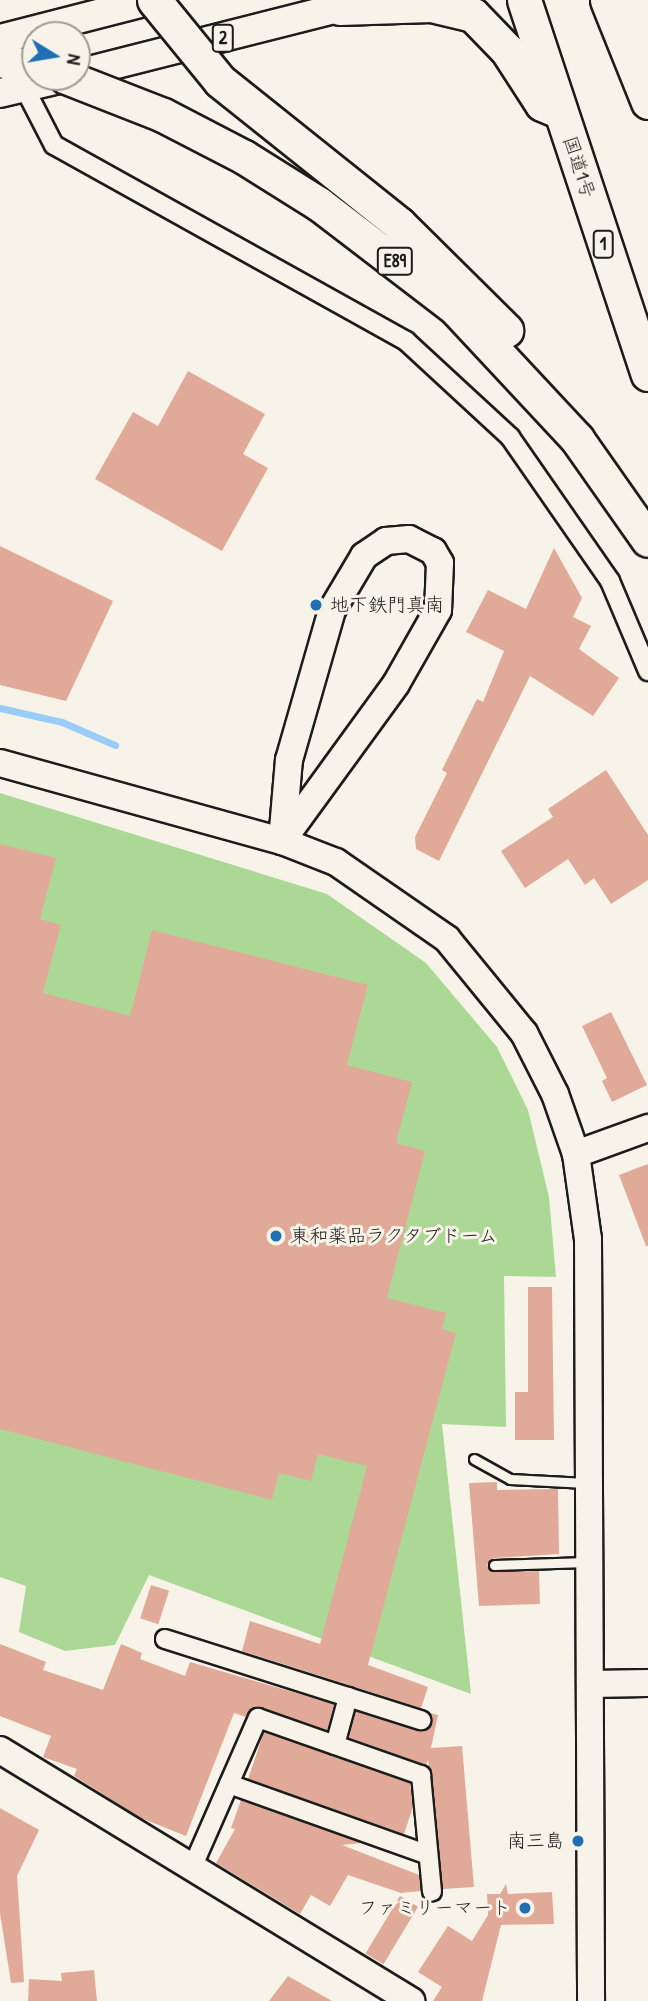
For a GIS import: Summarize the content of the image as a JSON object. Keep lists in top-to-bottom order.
{
  "streets": {
    "highway": ["国道1号", "1", "E89"],
    "main road": ["2"]
  },
  "places": [
    "地下鉄門真南",
    "東和薬品ラクタブドーム",
    "南三島",
    "ファミリーマート"
  ],
  "north": "right"
}
